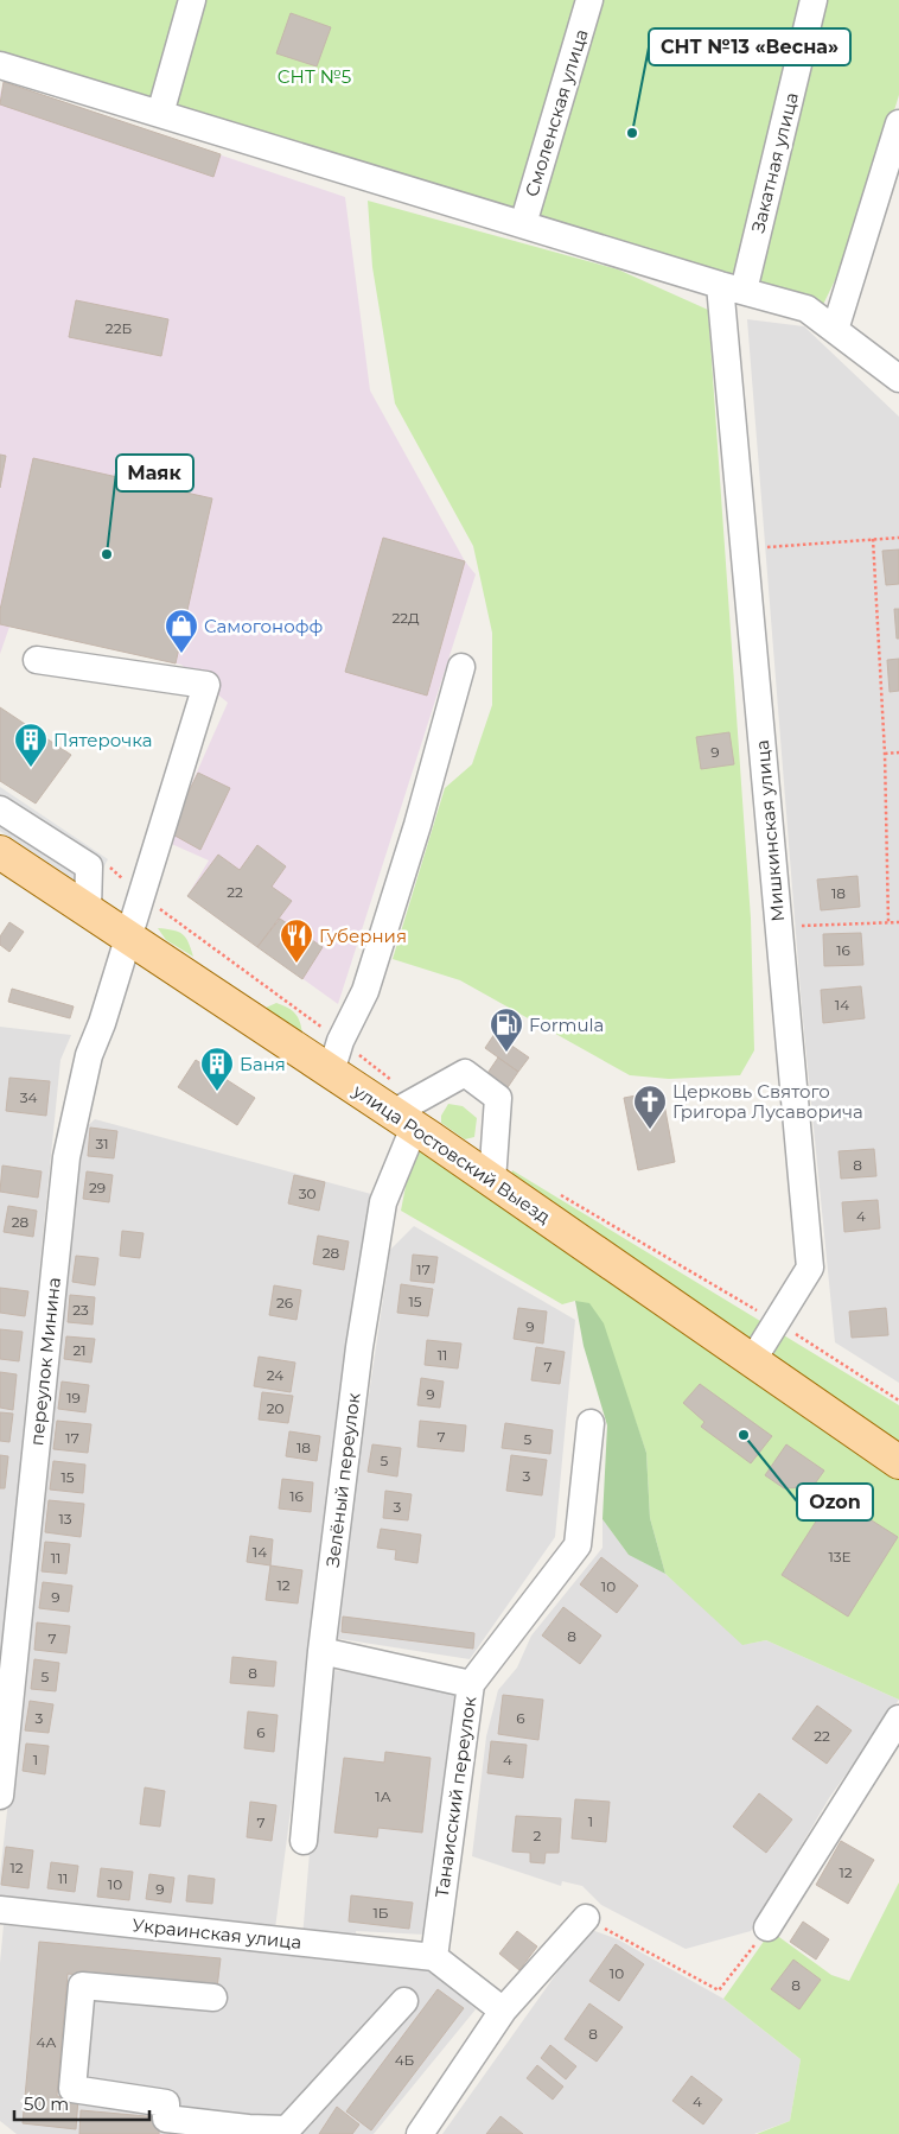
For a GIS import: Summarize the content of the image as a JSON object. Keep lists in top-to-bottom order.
{
  "streets": {
    "main road": ["улица Ростовский Выезд"],
    "street": [
      "Смоленская улица",
      "Закатная улица",
      "Мишкинская улица",
      "переулок Минина",
      "Зелёный переулок",
      "Танаисский переулок",
      "Украинская улица"
    ]
  },
  "crossings": [
    ["Закатная улица", "Мишкинская улица"],
    ["Мишкинская улица", "улица Ростовский Выезд"],
    ["улица Ростовский Выезд", "переулок Минина"],
    ["улица Ростовский Выезд", "Зелёный переулок"],
    ["Танаисский переулок", "Украинская улица"]
  ],
  "parks": ["СНТ №5"],
  "places": {
    "other": ["СНТ №13 «Весна»", "Маяк", "Ozon"],
    "shop": ["Самогонофф"],
    "building": ["Пятерочка", "Баня"],
    "restaurant": ["Губерния"],
    "fuel station": ["Formula"],
    "church": ["Церковь Святого Григора Лусаворича"]
  },
  "house_numbers": [
    "22Б",
    "22Д",
    "9",
    "22",
    "18",
    "16",
    "14",
    "34",
    "31",
    "8",
    "29",
    "30",
    "4",
    "28",
    "28",
    "17",
    "15",
    "26",
    "23",
    "9",
    "21",
    "11",
    "7",
    "24",
    "9",
    "19",
    "20",
    "7",
    "17",
    "5",
    "18",
    "5",
    "3",
    "15",
    "16",
    "3",
    "13",
    "14",
    "13Е",
    "11",
    "12",
    "10",
    "9",
    "8",
    "7",
    "8",
    "5",
    "3",
    "6",
    "6",
    "22",
    "1",
    "4",
    "1А",
    "1",
    "7",
    "2",
    "12",
    "12",
    "11",
    "10",
    "9",
    "1Б",
    "10",
    "8",
    "8",
    "4А",
    "4Б",
    "4"
  ],
  "scale_bar": "50 m"
}
